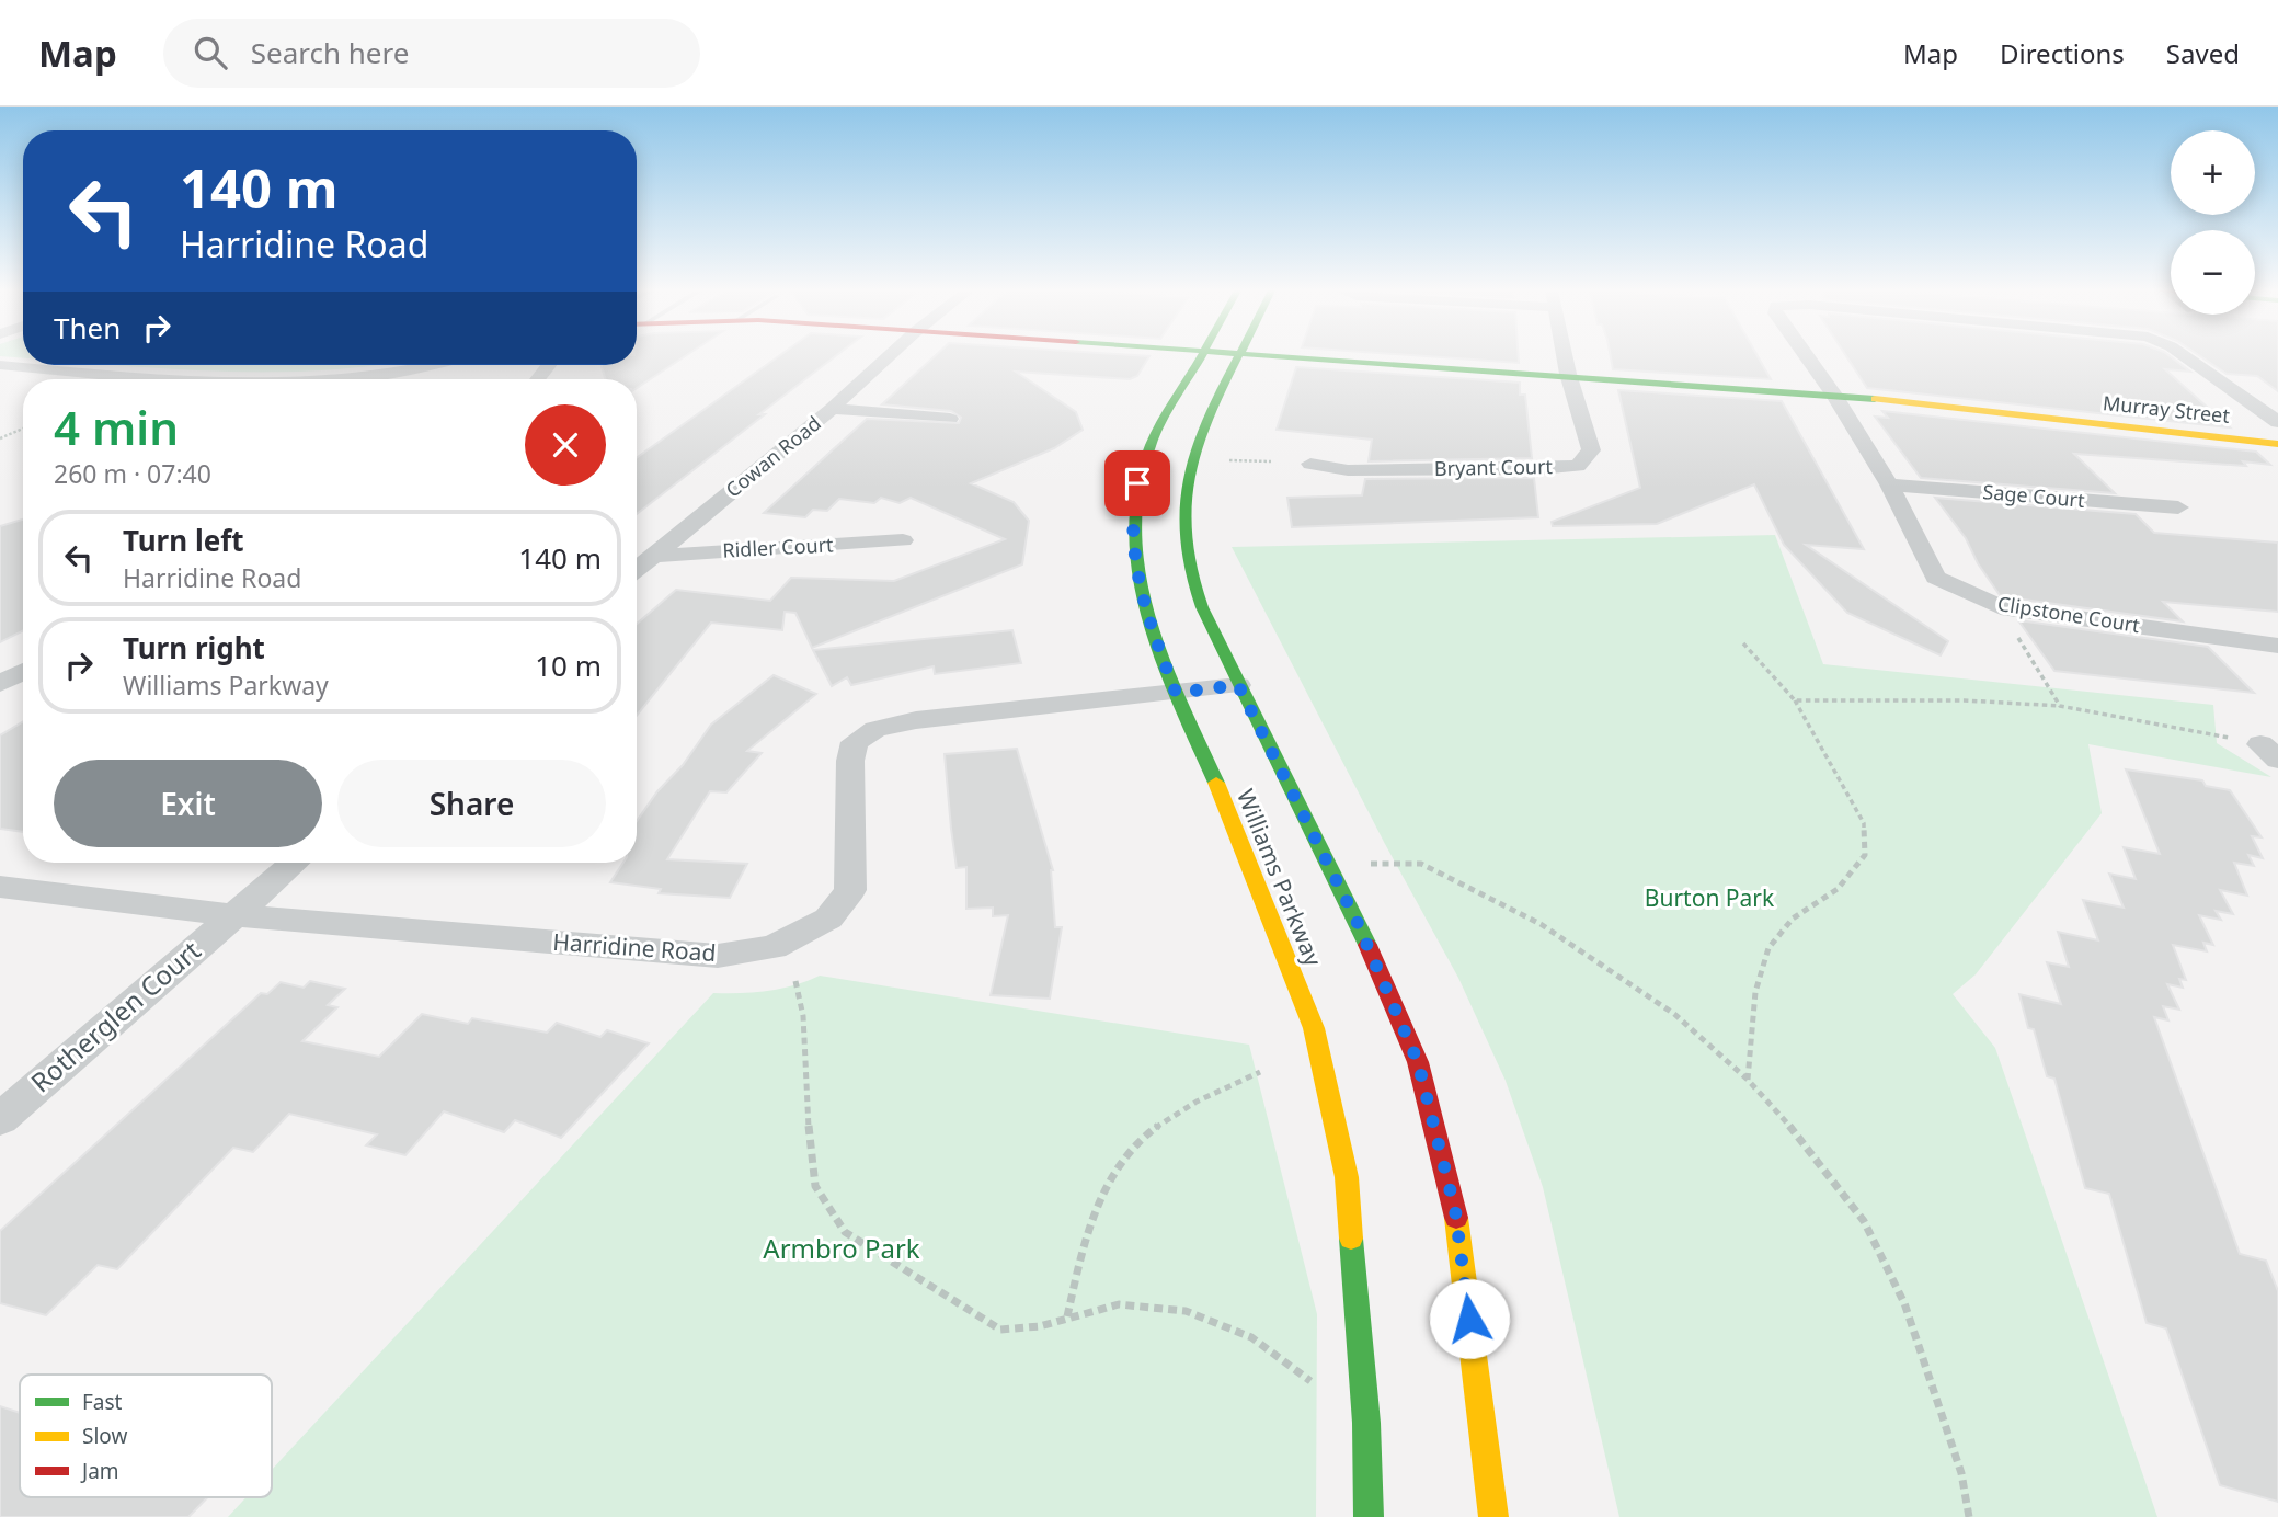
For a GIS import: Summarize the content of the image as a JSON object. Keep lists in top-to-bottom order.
{
  "streets": {
    "main road": ["Murray Street", "Williams Parkway"],
    "street": [
      "Cowan Road",
      "Bryant Court",
      "Sage Court",
      "Ridler Court",
      "Clipstone Court",
      "Harridine Road",
      "Rotherglen Court"
    ]
  },
  "crossings": [
    ["Murray Street", "Bryant Court"],
    ["Murray Street", "Clipstone Court"],
    ["Cowan Road", "Ridler Court"],
    ["Sage Court", "Clipstone Court"],
    ["Williams Parkway", "Harridine Road"],
    ["Harridine Road", "Rotherglen Court"]
  ],
  "parks": ["Burton Park", "Armbro Park"],
  "legend": ["Fast", "Slow", "Jam"],
  "page": {
    "header": "Map",
    "search": "Search here",
    "nav": ["Map", "Directions", "Saved"],
    "map_buttons": ["+", "−"],
    "turn": ["140 m", "Harridine Road"],
    "then": "Then",
    "heading": ["4 min", "260 m · 07:40"],
    "list": [
      {
        "name": "Turn left",
        "note": "Harridine Road",
        "value": "140 m"
      },
      {
        "name": "Turn right",
        "note": "Williams Parkway",
        "value": "10 m"
      }
    ],
    "buttons": ["Exit", "Share"]
  }
}
